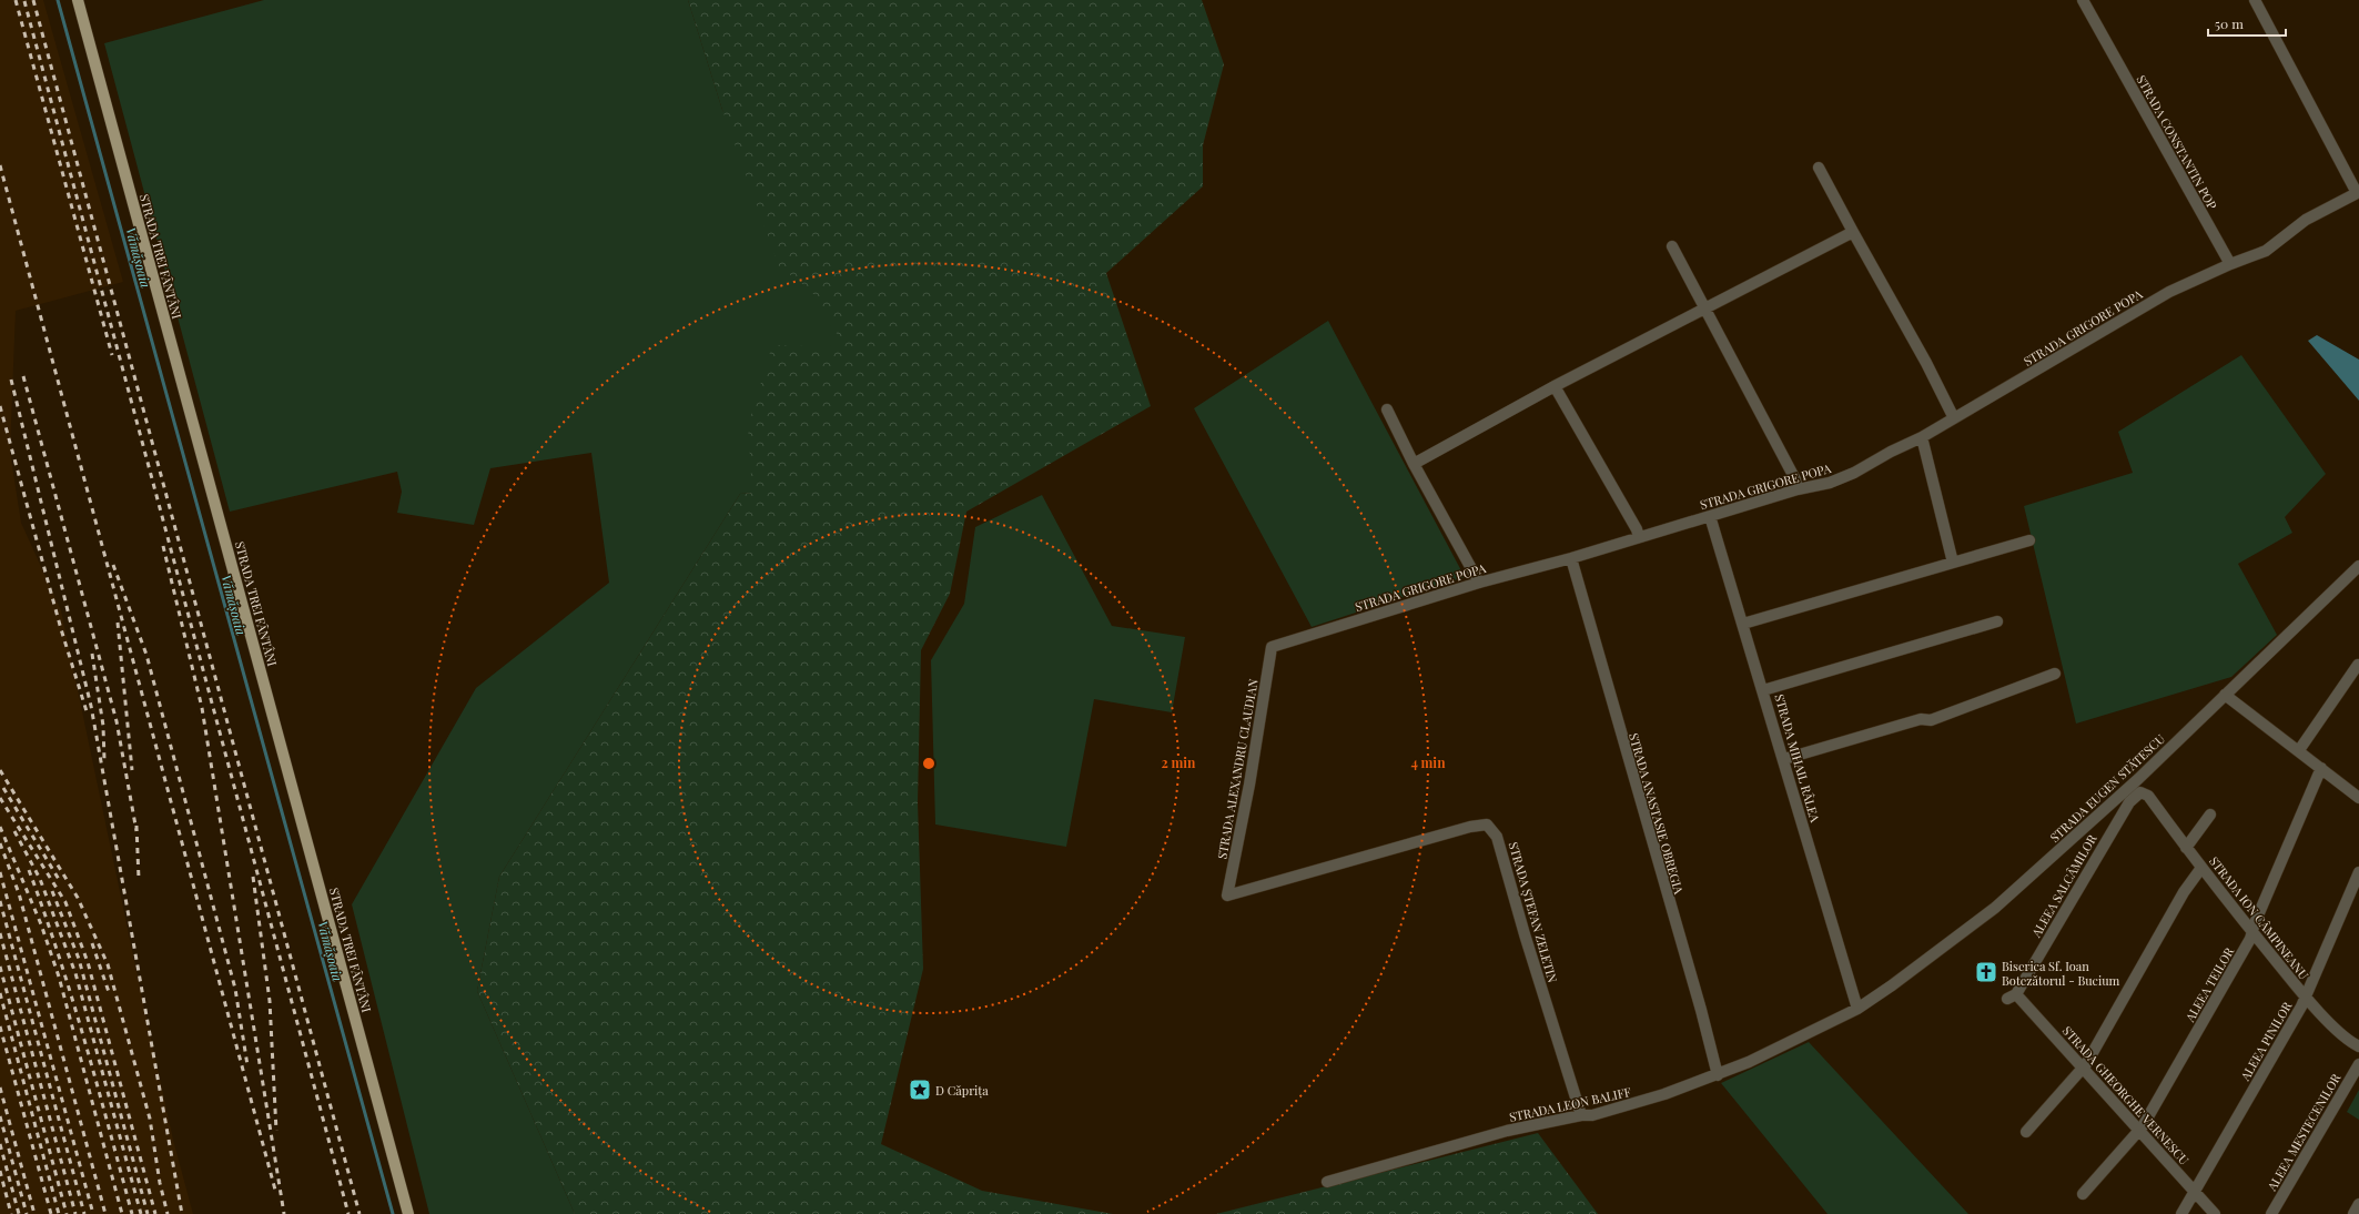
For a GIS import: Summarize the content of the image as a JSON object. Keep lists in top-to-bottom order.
{
  "streets": {
    "main road": ["STRADA TREI FÂNTÂNI"],
    "street": [
      "STRADA CONSTANTIN POP",
      "STRADA GRIGORE POPA",
      "STRADA MIHAIL RÂLEA",
      "STRADA ALEXANDRU CLAUDIAN",
      "STRADA EUGEN STĂTESCU",
      "STRADA ANASTASIE OBREGIA",
      "ALEEA SALCÂMILOR",
      "STRADA ȘTEFAN ZELETIN",
      "STRADA ION CÂMPINEANU",
      "ALEEA TEILOR",
      "ALEEA PINILOR",
      "STRADA GHEORGHE VERNESCU",
      "STRADA LEON BALIFF",
      "ALEEA MESTECENILOR"
    ]
  },
  "crossings": [
    ["STRADA CONSTANTIN POP", "STRADA GRIGORE POPA"],
    ["STRADA GRIGORE POPA", "STRADA MIHAIL RÂLEA"],
    ["STRADA GRIGORE POPA", "STRADA ALEXANDRU CLAUDIAN"],
    ["STRADA GRIGORE POPA", "STRADA ANASTASIE OBREGIA"],
    ["STRADA MIHAIL RÂLEA", "STRADA EUGEN STĂTESCU"],
    ["STRADA MIHAIL RÂLEA", "STRADA LEON BALIFF"],
    ["STRADA ALEXANDRU CLAUDIAN", "STRADA ȘTEFAN ZELETIN"],
    ["STRADA EUGEN STĂTESCU", "STRADA LEON BALIFF"],
    ["STRADA ANASTASIE OBREGIA", "STRADA LEON BALIFF"],
    ["ALEEA SALCÂMILOR", "STRADA ION CÂMPINEANU"],
    ["ALEEA SALCÂMILOR", "STRADA GHEORGHE VERNESCU"],
    ["STRADA ȘTEFAN ZELETIN", "STRADA LEON BALIFF"],
    ["STRADA ION CÂMPINEANU", "ALEEA TEILOR"],
    ["STRADA ION CÂMPINEANU", "ALEEA PINILOR"],
    ["ALEEA TEILOR", "STRADA GHEORGHE VERNESCU"],
    ["ALEEA PINILOR", "STRADA GHEORGHE VERNESCU"]
  ],
  "water": ["Vămășoaia"],
  "places": {
    "church": ["Biserica Sf. Ioan Botezătorul - Bucium"],
    "place": ["D Căprița"]
  },
  "scale_bar": "50 m",
  "rings": ["2 min", "4 min"]
}
